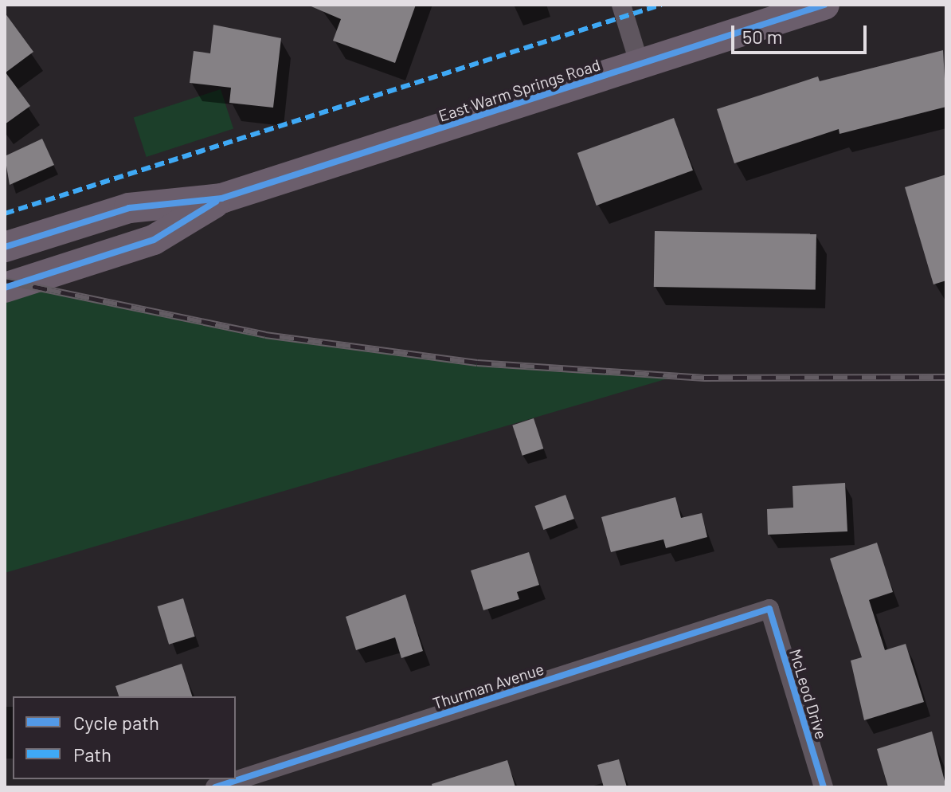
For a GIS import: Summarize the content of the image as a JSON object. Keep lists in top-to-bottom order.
{
  "streets": {
    "main road": ["East Warm Springs Road"],
    "street": ["Thurman Avenue", "McLeod Drive"]
  },
  "crossings": [
    ["Thurman Avenue", "McLeod Drive"]
  ],
  "legend": ["Cycle path", "Path"],
  "scale_bar": "50 m"
}
